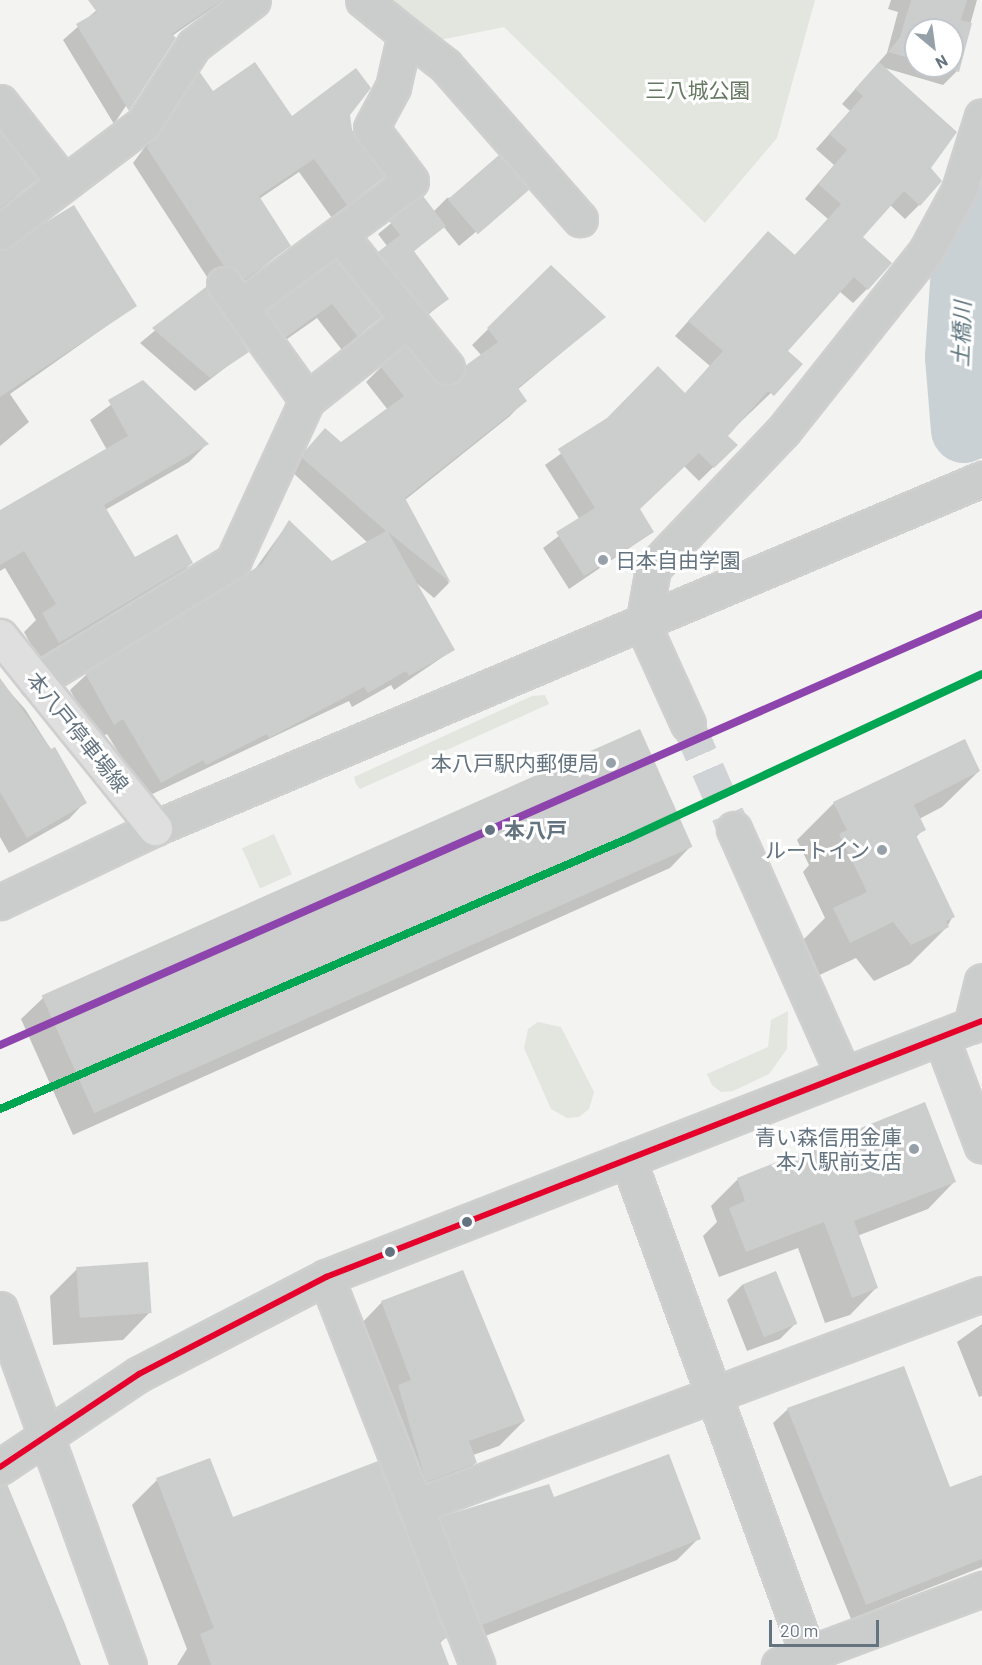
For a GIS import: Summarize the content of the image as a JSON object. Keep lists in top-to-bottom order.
{
  "streets": {
    "main road": ["本八戸停車場線"]
  },
  "water": ["土橋川"],
  "parks": ["三八城公園"],
  "places": [
    "日本自由学園",
    "本八戸駅内郵便局",
    "本八戸",
    "ルートイン",
    "青い森信用金庫 本八駅前支店"
  ],
  "scale_bar": "20 m",
  "north": "bottom right"
}
